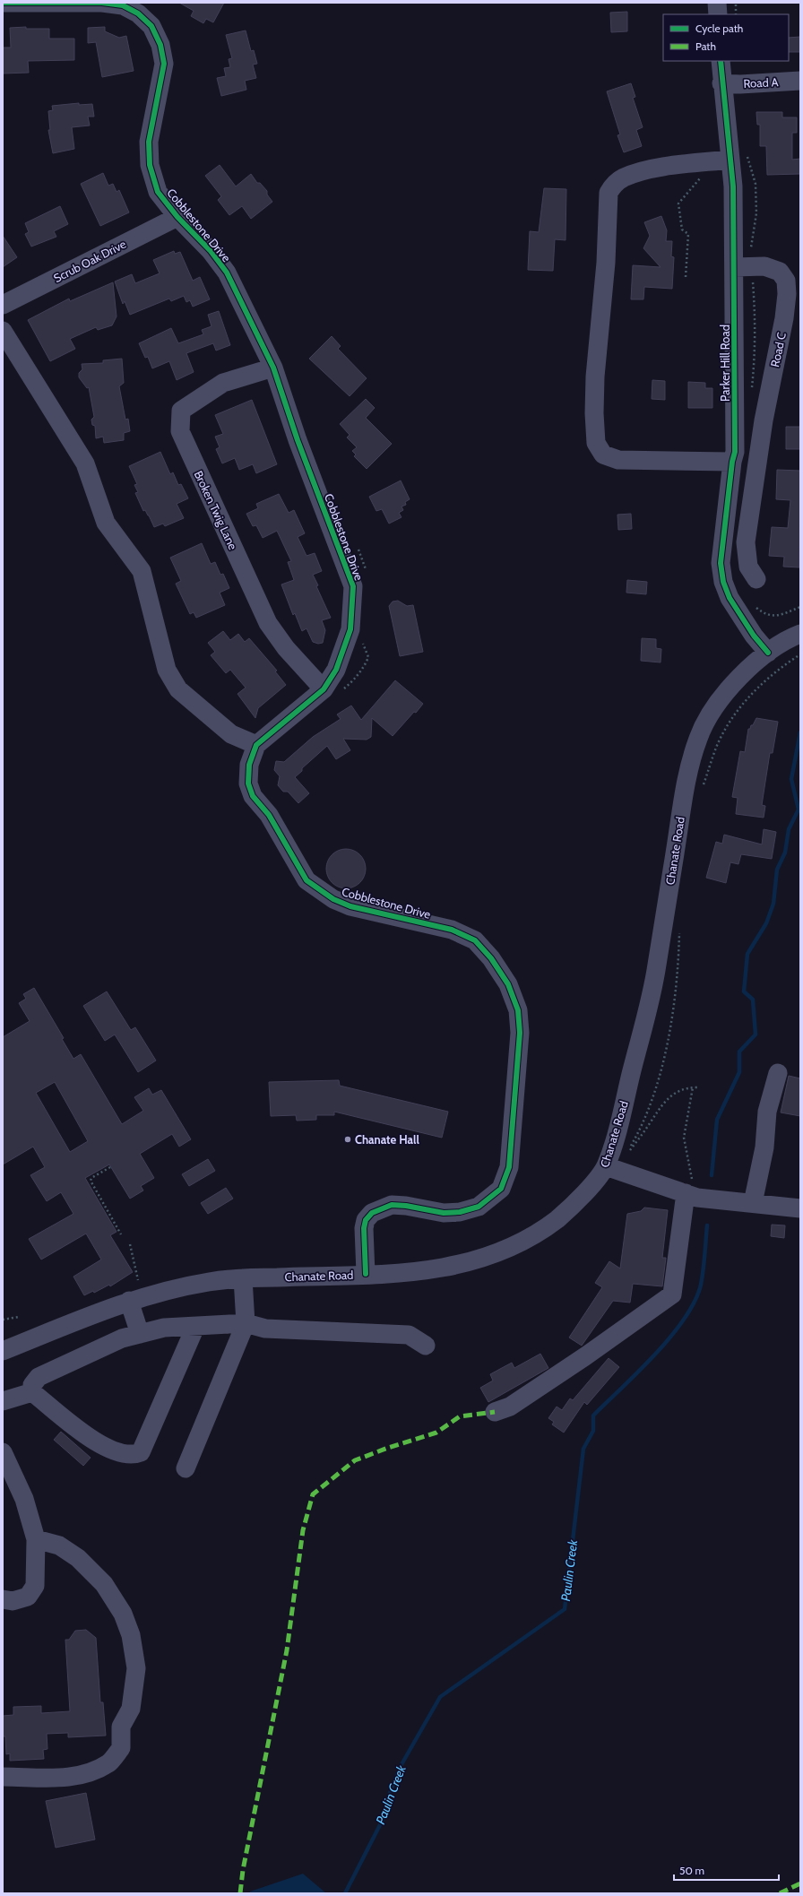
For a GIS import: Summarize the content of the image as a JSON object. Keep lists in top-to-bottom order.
{
  "streets": {
    "street": [
      "Road A",
      "Cobblestone Drive",
      "Scrub Oak Drive",
      "Road C",
      "Parker Hill Road",
      "Broken Twig Lane",
      "Chanate Road"
    ]
  },
  "crossings": [
    ["Road A", "Parker Hill Road"],
    ["Cobblestone Drive", "Scrub Oak Drive"],
    ["Cobblestone Drive", "Broken Twig Lane"],
    ["Cobblestone Drive", "Chanate Road"],
    ["Road C", "Parker Hill Road"],
    ["Parker Hill Road", "Chanate Road"]
  ],
  "water": ["Paulin Creek"],
  "places": ["Chanate Hall"],
  "legend": ["Cycle path", "Path"],
  "scale_bar": "50 m"
}
